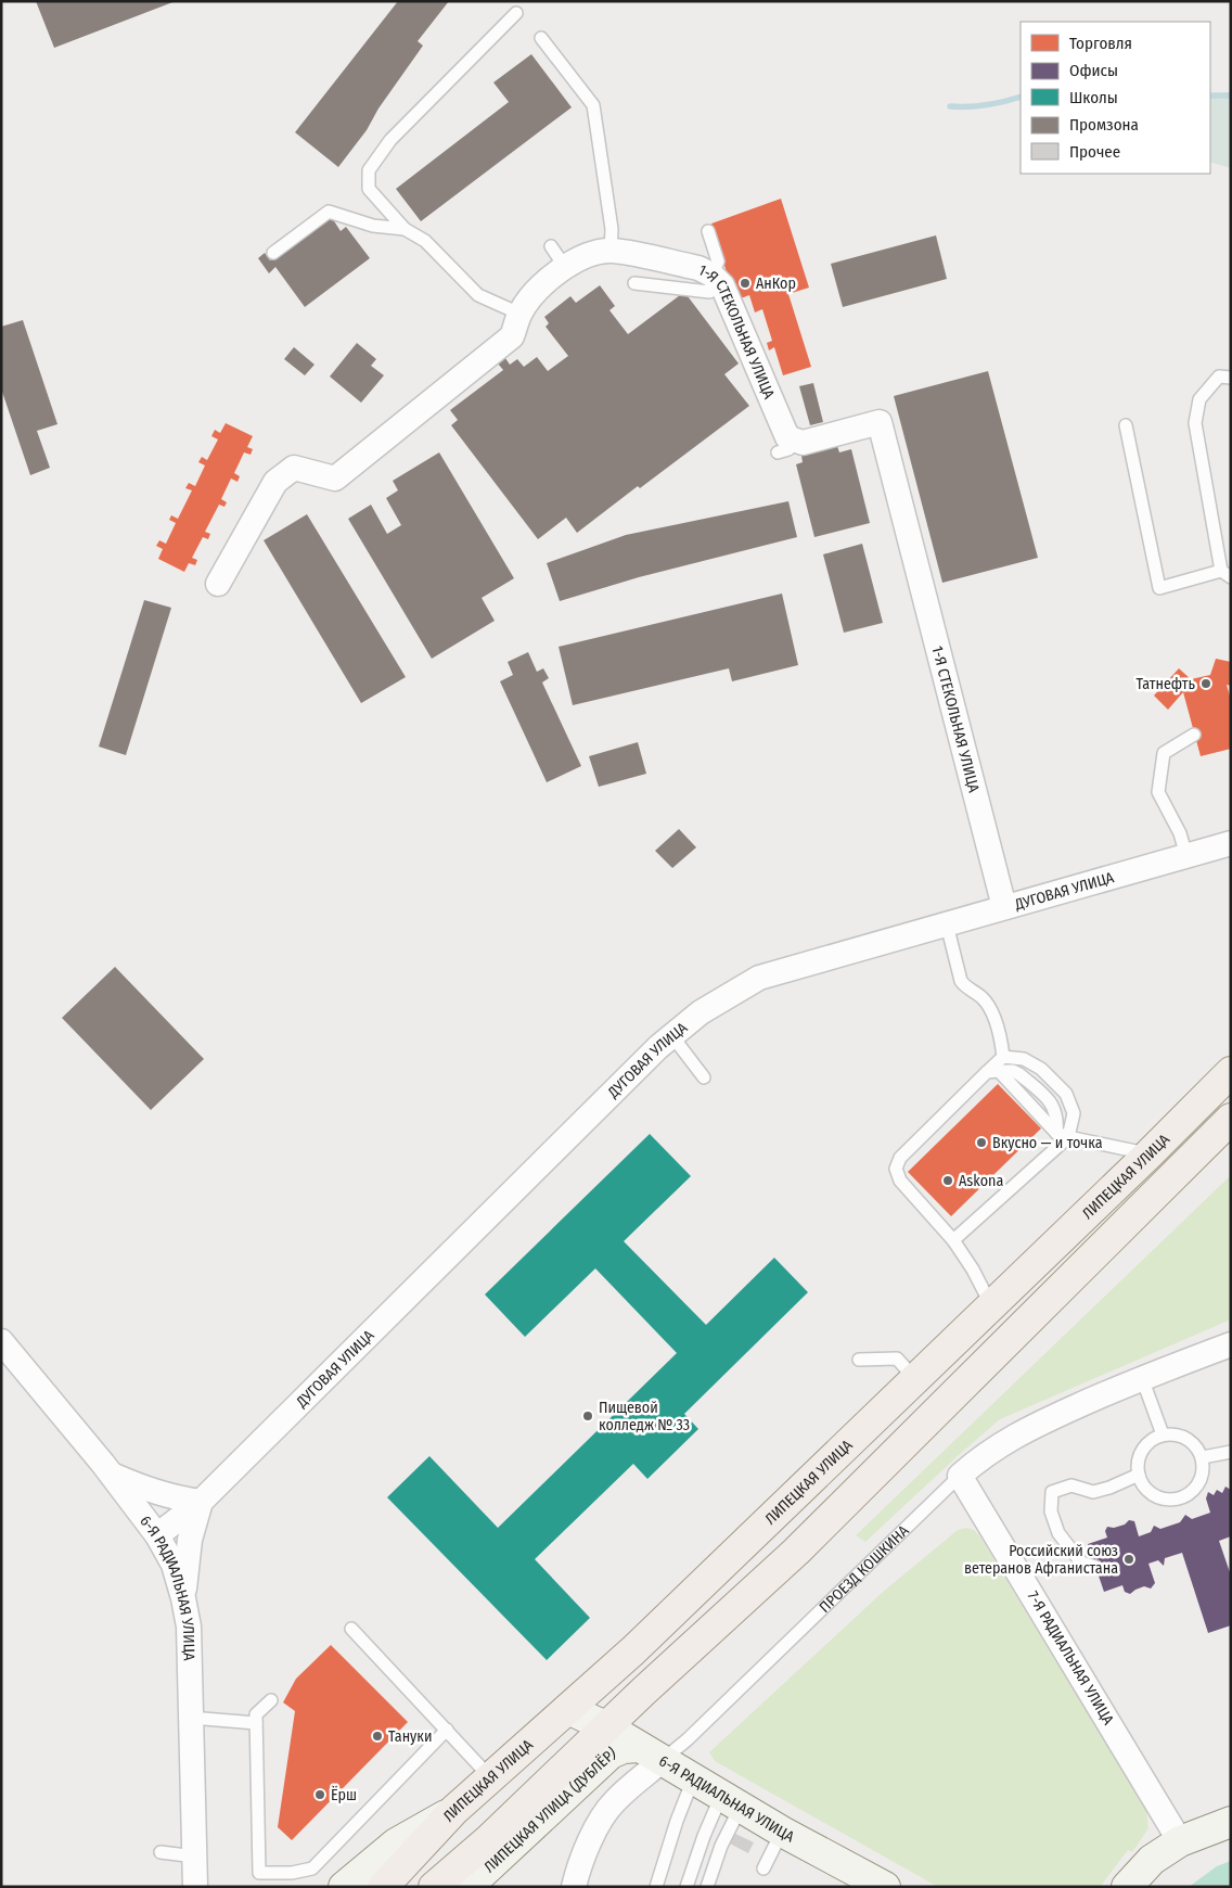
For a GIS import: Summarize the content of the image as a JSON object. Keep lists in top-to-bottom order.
{
  "streets": {
    "main road": ["ЛИПЕЦКАЯ УЛИЦА", "6-Я РАДИАЛЬНАЯ УЛИЦА", "ЛИПЕЦКАЯ УЛИЦА (ДУБЛЁР)"],
    "street": [
      "1-Я СТЕКОЛЬНАЯ УЛИЦА",
      "ДУГОВАЯ УЛИЦА",
      "ПРОЕЗД КОШКИНА",
      "7-Я РАДИАЛЬНАЯ УЛИЦА"
    ]
  },
  "crossings": [
    ["1-Я СТЕКОЛЬНАЯ УЛИЦА", "ДУГОВАЯ УЛИЦА"],
    ["ДУГОВАЯ УЛИЦА", "6-Я РАДИАЛЬНАЯ УЛИЦА"],
    ["ЛИПЕЦКАЯ УЛИЦА", "6-Я РАДИАЛЬНАЯ УЛИЦА"],
    ["ПРОЕЗД КОШКИНА", "6-Я РАДИАЛЬНАЯ УЛИЦА"],
    ["ПРОЕЗД КОШКИНА", "7-Я РАДИАЛЬНАЯ УЛИЦА"],
    ["ПРОЕЗД КОШКИНА", "ЛИПЕЦКАЯ УЛИЦА (ДУБЛЁР)"],
    ["6-Я РАДИАЛЬНАЯ УЛИЦА", "ЛИПЕЦКАЯ УЛИЦА (ДУБЛЁР)"]
  ],
  "places": [
    "АнКор",
    "Татнефть",
    "Вкусно — и точка",
    "Askona",
    "Пищевой колледж № 33",
    "Российский союз ветеранов Афганистана",
    "Тануки",
    "Ёрш"
  ],
  "legend": [
    "Торговля",
    "Офисы",
    "Школы",
    "Промзона",
    "Прочее"
  ]
}
